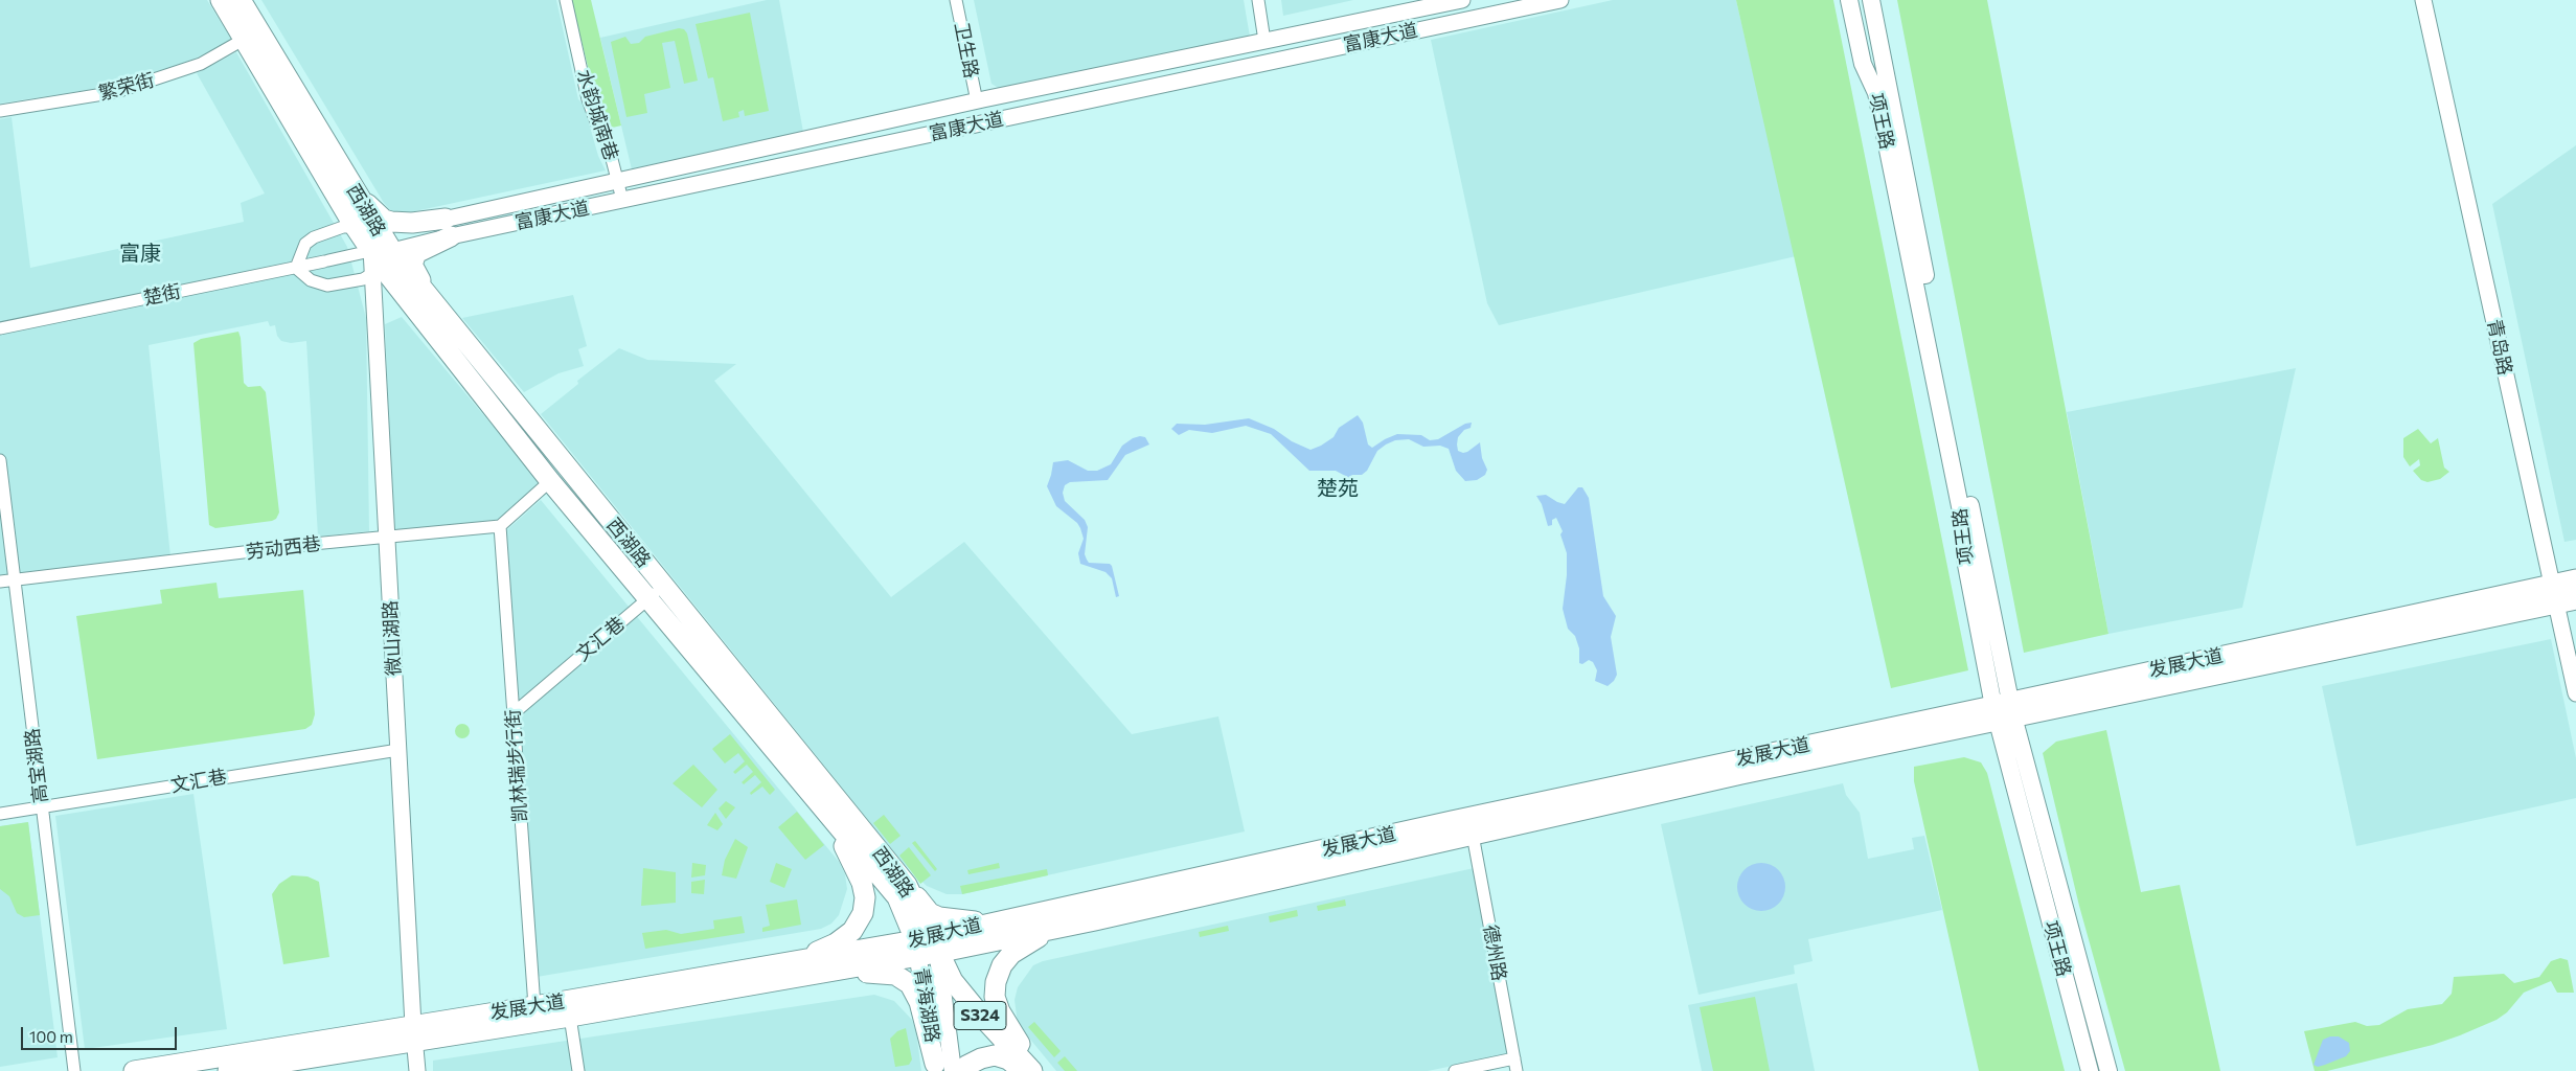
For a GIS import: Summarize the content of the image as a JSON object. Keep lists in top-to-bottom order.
{
  "streets": {
    "main road": [
      "项王路",
      "西湖路",
      "发展大道",
      "青海湖路",
      "S324"
    ],
    "street": [
      "富康大道",
      "卫生路",
      "繁荣街",
      "水韵城南巷",
      "楚街",
      "青岛路",
      "劳动西巷",
      "微山湖路",
      "文汇巷",
      "高宝湖路",
      "凯林瑞步行街",
      "德州路"
    ]
  },
  "crossings": [
    ["富康大道", "卫生路"],
    ["富康大道", "水韵城南巷"],
    ["富康大道", "西湖路"],
    ["富康大道", "楚街"],
    ["富康大道", "微山湖路"],
    ["繁荣街", "西湖路"],
    ["项王路", "发展大道"],
    ["西湖路", "楚街"],
    ["西湖路", "微山湖路"],
    ["西湖路", "文汇巷"],
    ["西湖路", "发展大道"],
    ["西湖路", "青海湖路"],
    ["楚街", "微山湖路"],
    ["青岛路", "发展大道"],
    ["劳动西巷", "微山湖路"],
    ["劳动西巷", "高宝湖路"],
    ["劳动西巷", "凯林瑞步行街"],
    ["微山湖路", "文汇巷"],
    ["微山湖路", "发展大道"],
    ["文汇巷", "高宝湖路"],
    ["文汇巷", "凯林瑞步行街"],
    ["发展大道", "凯林瑞步行街"],
    ["发展大道", "德州路"],
    ["发展大道", "青海湖路"]
  ],
  "districts": ["富康", "楚苑"],
  "scale_bar": "100 m"
}
